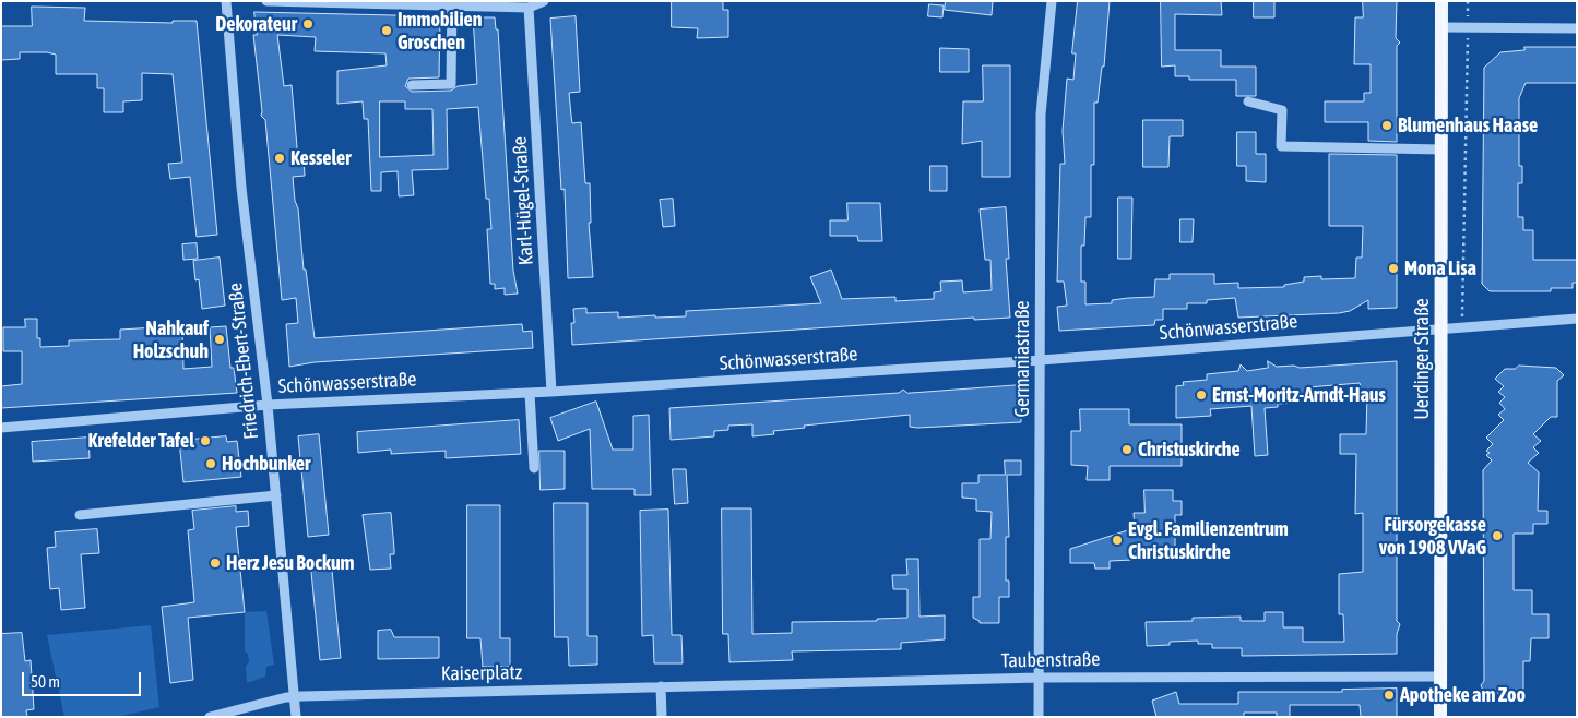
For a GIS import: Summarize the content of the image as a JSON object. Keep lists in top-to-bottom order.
{
  "streets": {
    "main road": ["Uerdinger Straße"],
    "street": [
      "Karl-Hügel-Straße",
      "Schönwasserstraße",
      "Germaniastraße",
      "Friedrich-Ebert-Straße",
      "Taubenstraße",
      "Kaiserplatz"
    ]
  },
  "crossings": [
    ["Karl-Hügel-Straße", "Schönwasserstraße"],
    ["Schönwasserstraße", "Germaniastraße"],
    ["Schönwasserstraße", "Uerdinger Straße"],
    ["Schönwasserstraße", "Friedrich-Ebert-Straße"],
    ["Germaniastraße", "Taubenstraße"],
    ["Uerdinger Straße", "Taubenstraße"],
    ["Friedrich-Ebert-Straße", "Kaiserplatz"],
    ["Taubenstraße", "Kaiserplatz"]
  ],
  "places": [
    "Dekorateur",
    "Immobilien Groschen",
    "Blumenhaus Haase",
    "Kesseler",
    "Mona Lisa",
    "Nahkauf Holzschuh",
    "Ernst-Moritz-Arndt-Haus",
    "Krefelder Tafel",
    "Christuskirche",
    "Hochbunker",
    "Fürsorgekasse von 1908 VVaG",
    "Evgl. Familienzentrum Christuskirche",
    "Herz Jesu Bockum",
    "Apotheke am Zoo"
  ],
  "scale_bar": "50 m"
}
